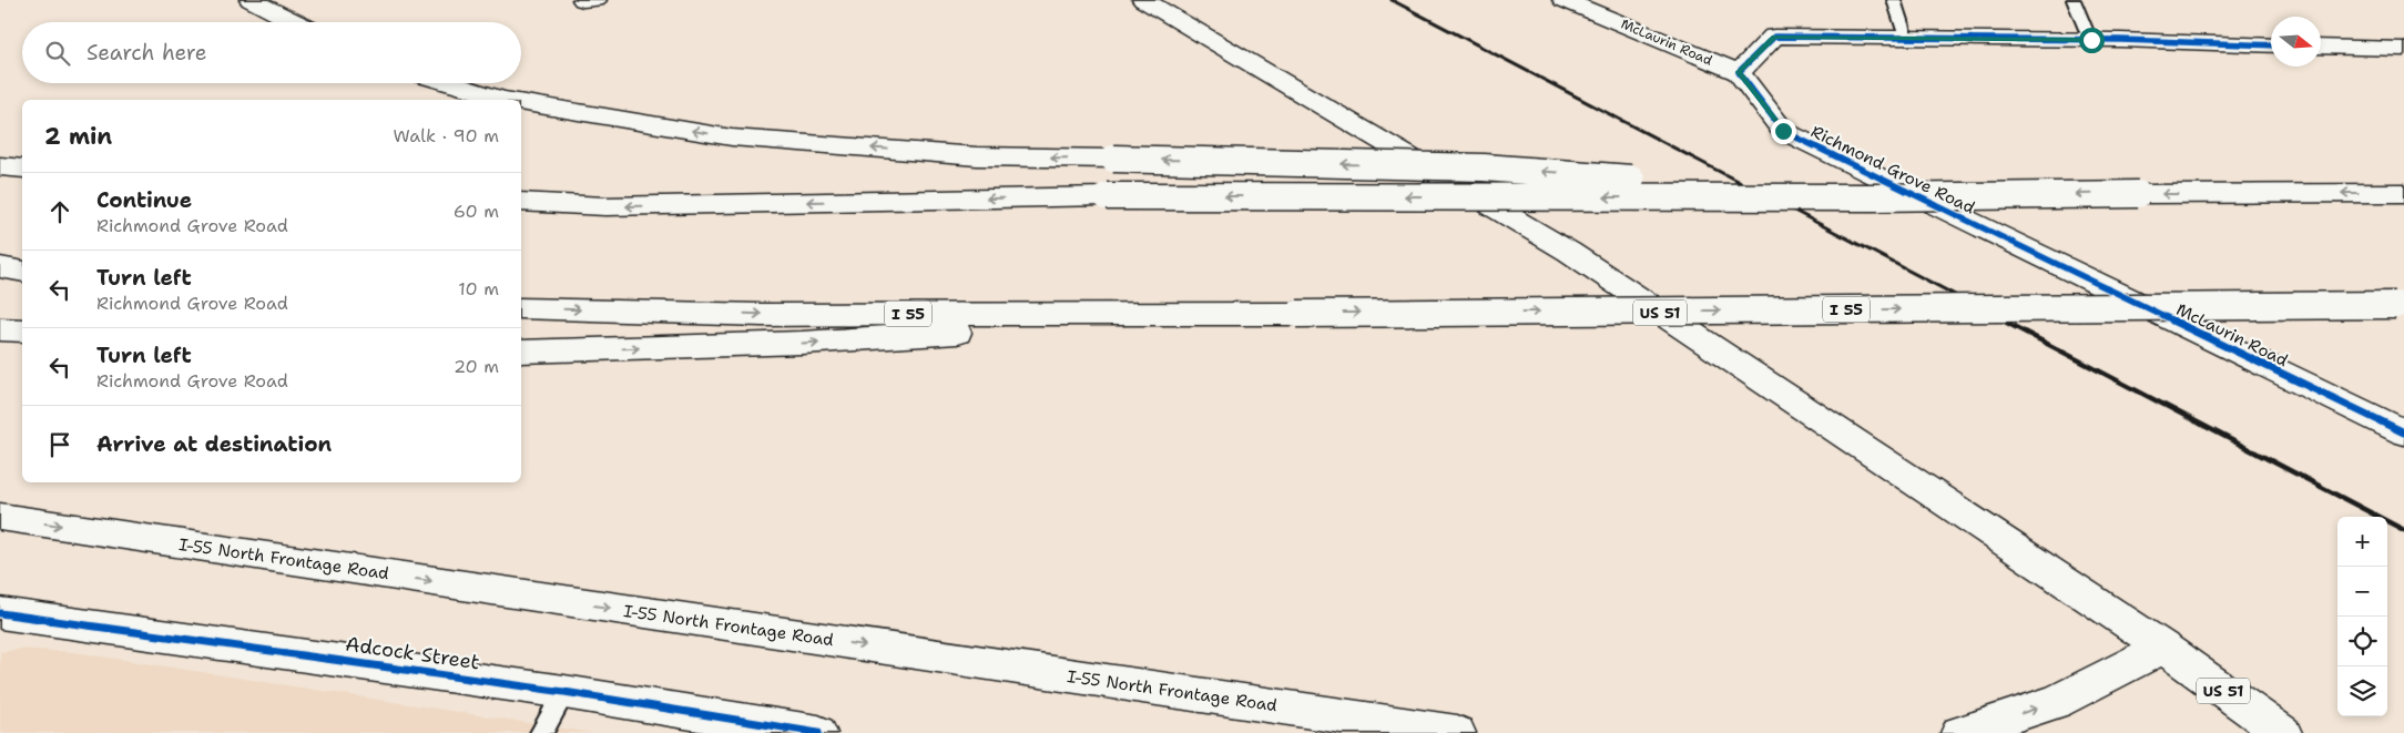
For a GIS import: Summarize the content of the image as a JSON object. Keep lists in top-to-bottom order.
{
  "streets": {
    "main road": [
      "McLaurin Road",
      "Richmond Grove Road",
      "I 55",
      "US 51",
      "I-55 North Frontage Road",
      "Adcock Street"
    ]
  },
  "crossings": [
    ["McLaurin Road", "Richmond Grove Road"]
  ],
  "one_way": ["I-55 North Frontage Road"],
  "north": "right",
  "page": {
    "search": "Search here",
    "heading": ["2 min", "Walk · 90 m"],
    "list": [
      ["Continue", "Richmond Grove Road", "60 m"],
      ["Turn left", "Richmond Grove Road", "10 m"],
      ["Turn left", "Richmond Grove Road", "20 m"],
      "Arrive at destination"
    ],
    "map_buttons": ["+", "−"]
  }
}
